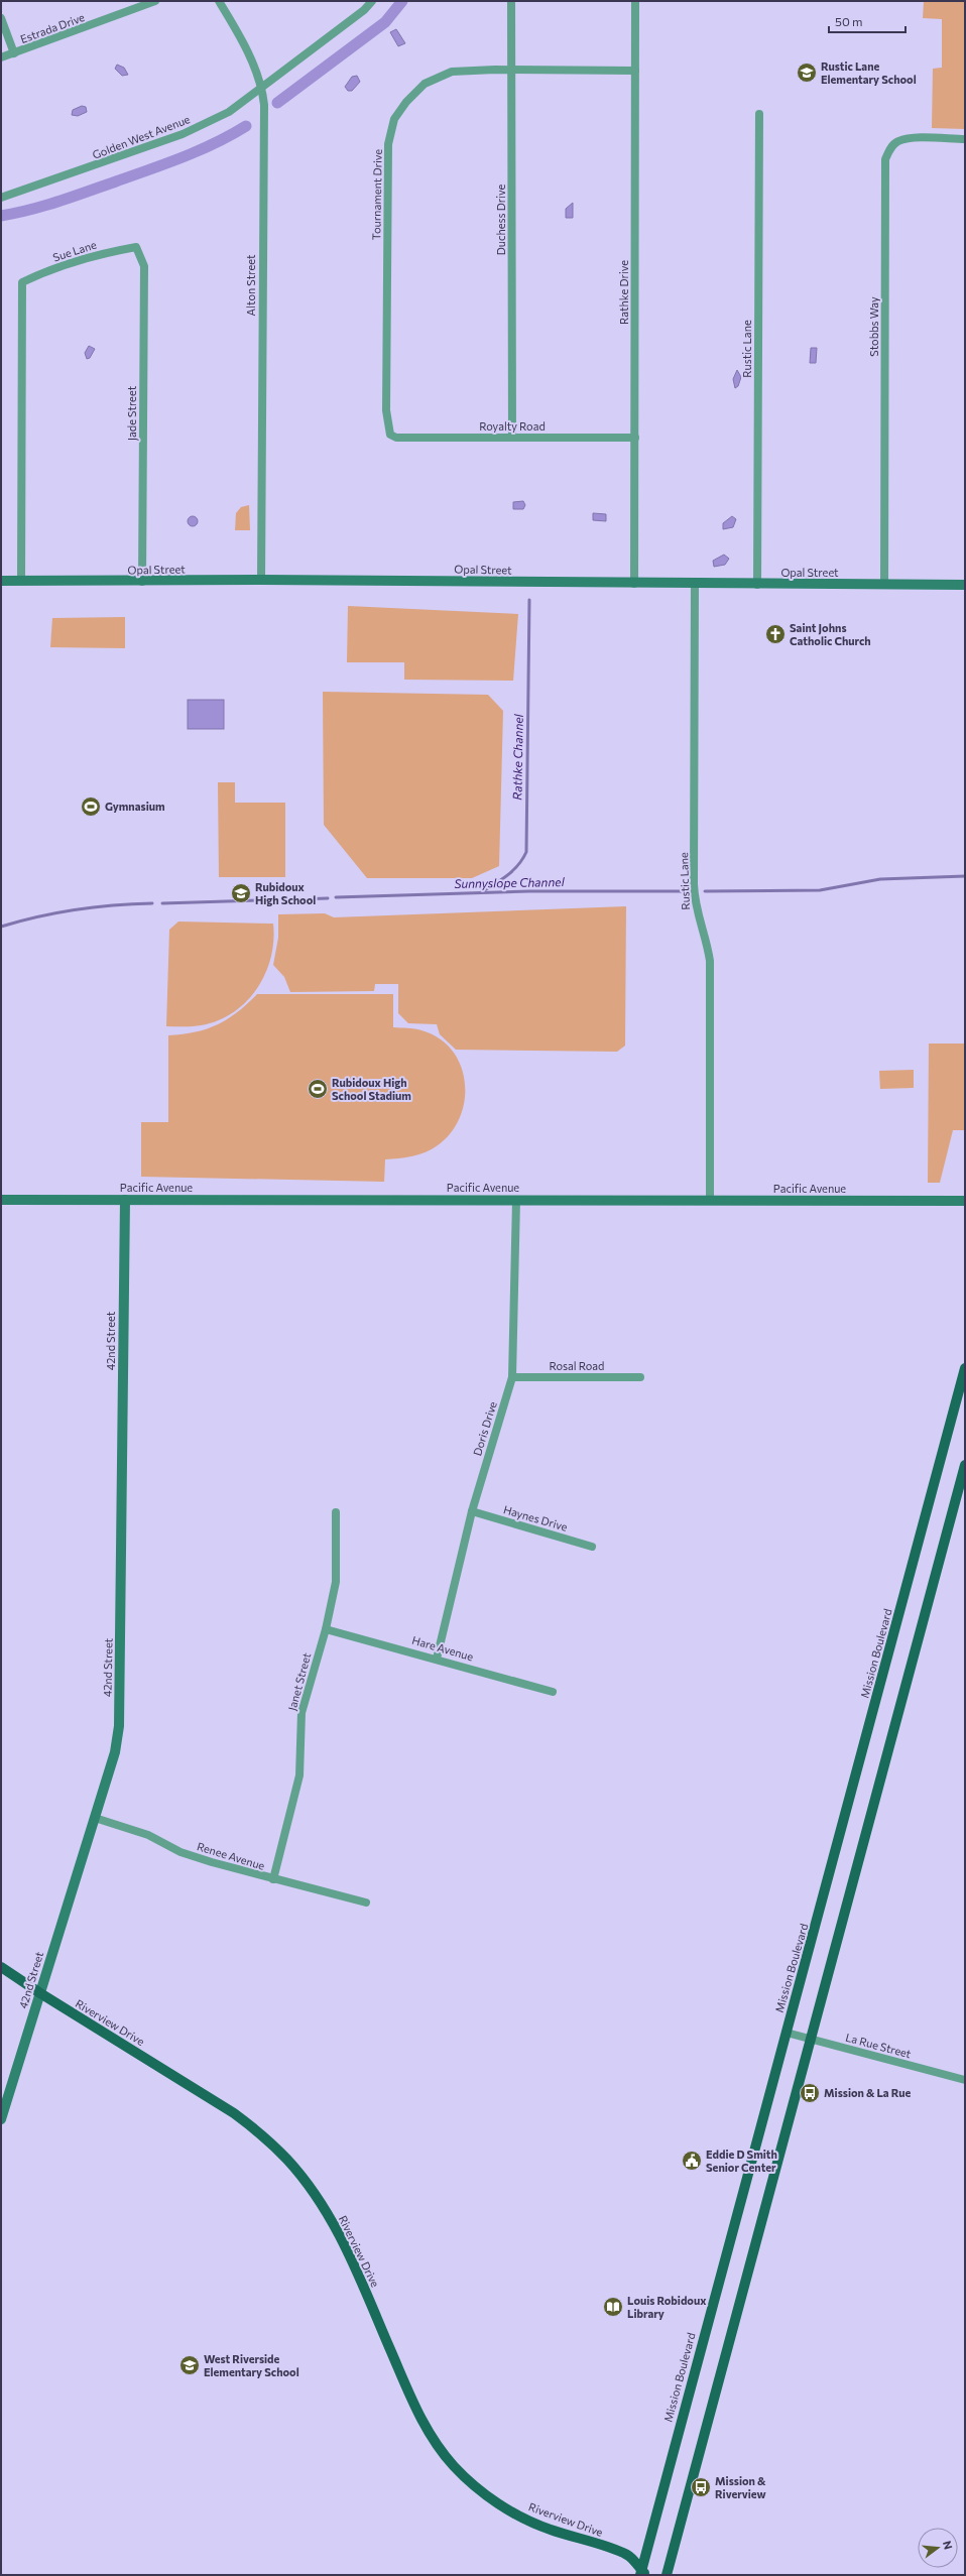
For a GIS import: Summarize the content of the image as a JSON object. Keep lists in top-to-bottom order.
{
  "streets": {
    "main road": ["Mission Boulevard", "Riverview Drive"],
    "street": [
      "Estrada Drive",
      "Golden West Avenue",
      "Tournament Drive",
      "Duchess Drive",
      "Sue Lane",
      "Alton Street",
      "Rathke Drive",
      "Stobbs Way",
      "Rustic Lane",
      "Jade Street",
      "Royalty Road",
      "Opal Street",
      "Pacific Avenue",
      "42nd Street",
      "Rosal Road",
      "Doris Drive",
      "Haynes Drive",
      "Hare Avenue",
      "Janet Street",
      "Renee Avenue",
      "La Rue Street"
    ]
  },
  "crossings": [
    ["Golden West Avenue", "Alton Street"],
    ["Tournament Drive", "Duchess Drive"],
    ["Tournament Drive", "Rathke Drive"],
    ["Tournament Drive", "Royalty Road"],
    ["Duchess Drive", "Royalty Road"],
    ["Sue Lane", "Jade Street"],
    ["Sue Lane", "Opal Street"],
    ["Alton Street", "Opal Street"],
    ["Rathke Drive", "Royalty Road"],
    ["Rathke Drive", "Opal Street"],
    ["Stobbs Way", "Opal Street"],
    ["Rustic Lane", "Opal Street"],
    ["Rustic Lane", "Pacific Avenue"],
    ["Jade Street", "Opal Street"],
    ["Pacific Avenue", "42nd Street"],
    ["Pacific Avenue", "Doris Drive"],
    ["42nd Street", "Renee Avenue"],
    ["42nd Street", "Riverview Drive"],
    ["Rosal Road", "Doris Drive"],
    ["Doris Drive", "Haynes Drive"],
    ["Doris Drive", "Hare Avenue"],
    ["Hare Avenue", "Janet Street"],
    ["Mission Boulevard", "Riverview Drive"],
    ["Mission Boulevard", "La Rue Street"],
    ["Janet Street", "Renee Avenue"]
  ],
  "water": ["Rathke Channel", "Sunnyslope Channel"],
  "places": {
    "school or university": ["Rustic Lane Elementary School", "Rubidoux High School", "West Riverside Elementary School"],
    "church": ["Saint Johns Catholic Church"],
    "sports": ["Gymnasium", "Rubidoux High School Stadium"],
    "bus stop": ["Mission & La Rue", "Mission & Riverview"],
    "public building": ["Eddie D Smith Senior Center"],
    "library": ["Louis Robidoux Library"]
  },
  "scale_bar": "50 m",
  "north": "right"
}
